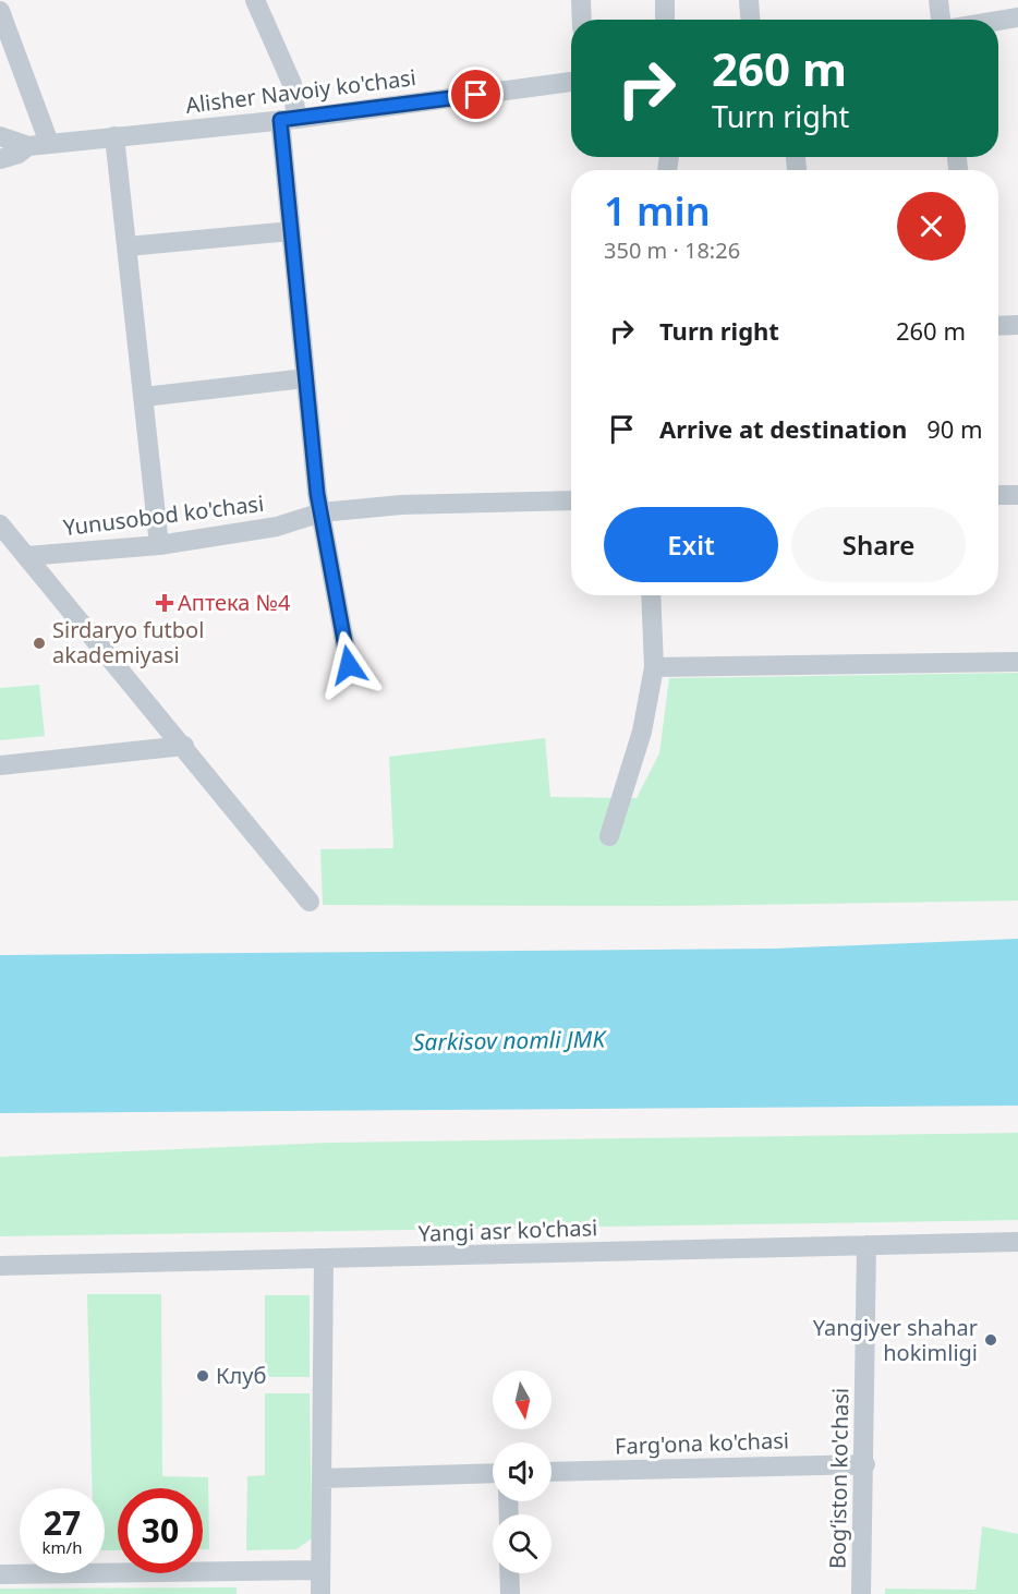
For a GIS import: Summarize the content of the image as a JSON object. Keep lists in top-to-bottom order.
{
  "streets": {
    "street": [
      "Alisher Navoiy ko'chasi",
      "Yunusobod ko'chasi",
      "Yangi asr ko'chasi",
      "Farg'ona ko'chasi",
      "Bog‘iston ko'chasi"
    ]
  },
  "crossings": [
    ["Yangi asr ko'chasi", "Bog‘iston ko'chasi"],
    ["Farg'ona ko'chasi", "Bog‘iston ko'chasi"]
  ],
  "water": ["Sarkisov nomli JMK"],
  "places": {
    "health": ["Аптека №4"],
    "other": ["Sirdaryo futbol akademiyasi", "Yangiyer shahar hokimligi", "Клуб"]
  },
  "north": "bottom",
  "page": {
    "turn": ["260 m", "Turn right"],
    "heading": ["1 min", "350 m · 18:26"],
    "list": [
      {
        "name": "Turn right",
        "value": "260 m"
      },
      {
        "name": "Arrive at destination",
        "value": "90 m"
      }
    ],
    "buttons": ["Exit", "Share"],
    "speed": "27 km/h",
    "limit": "30"
  }
}
